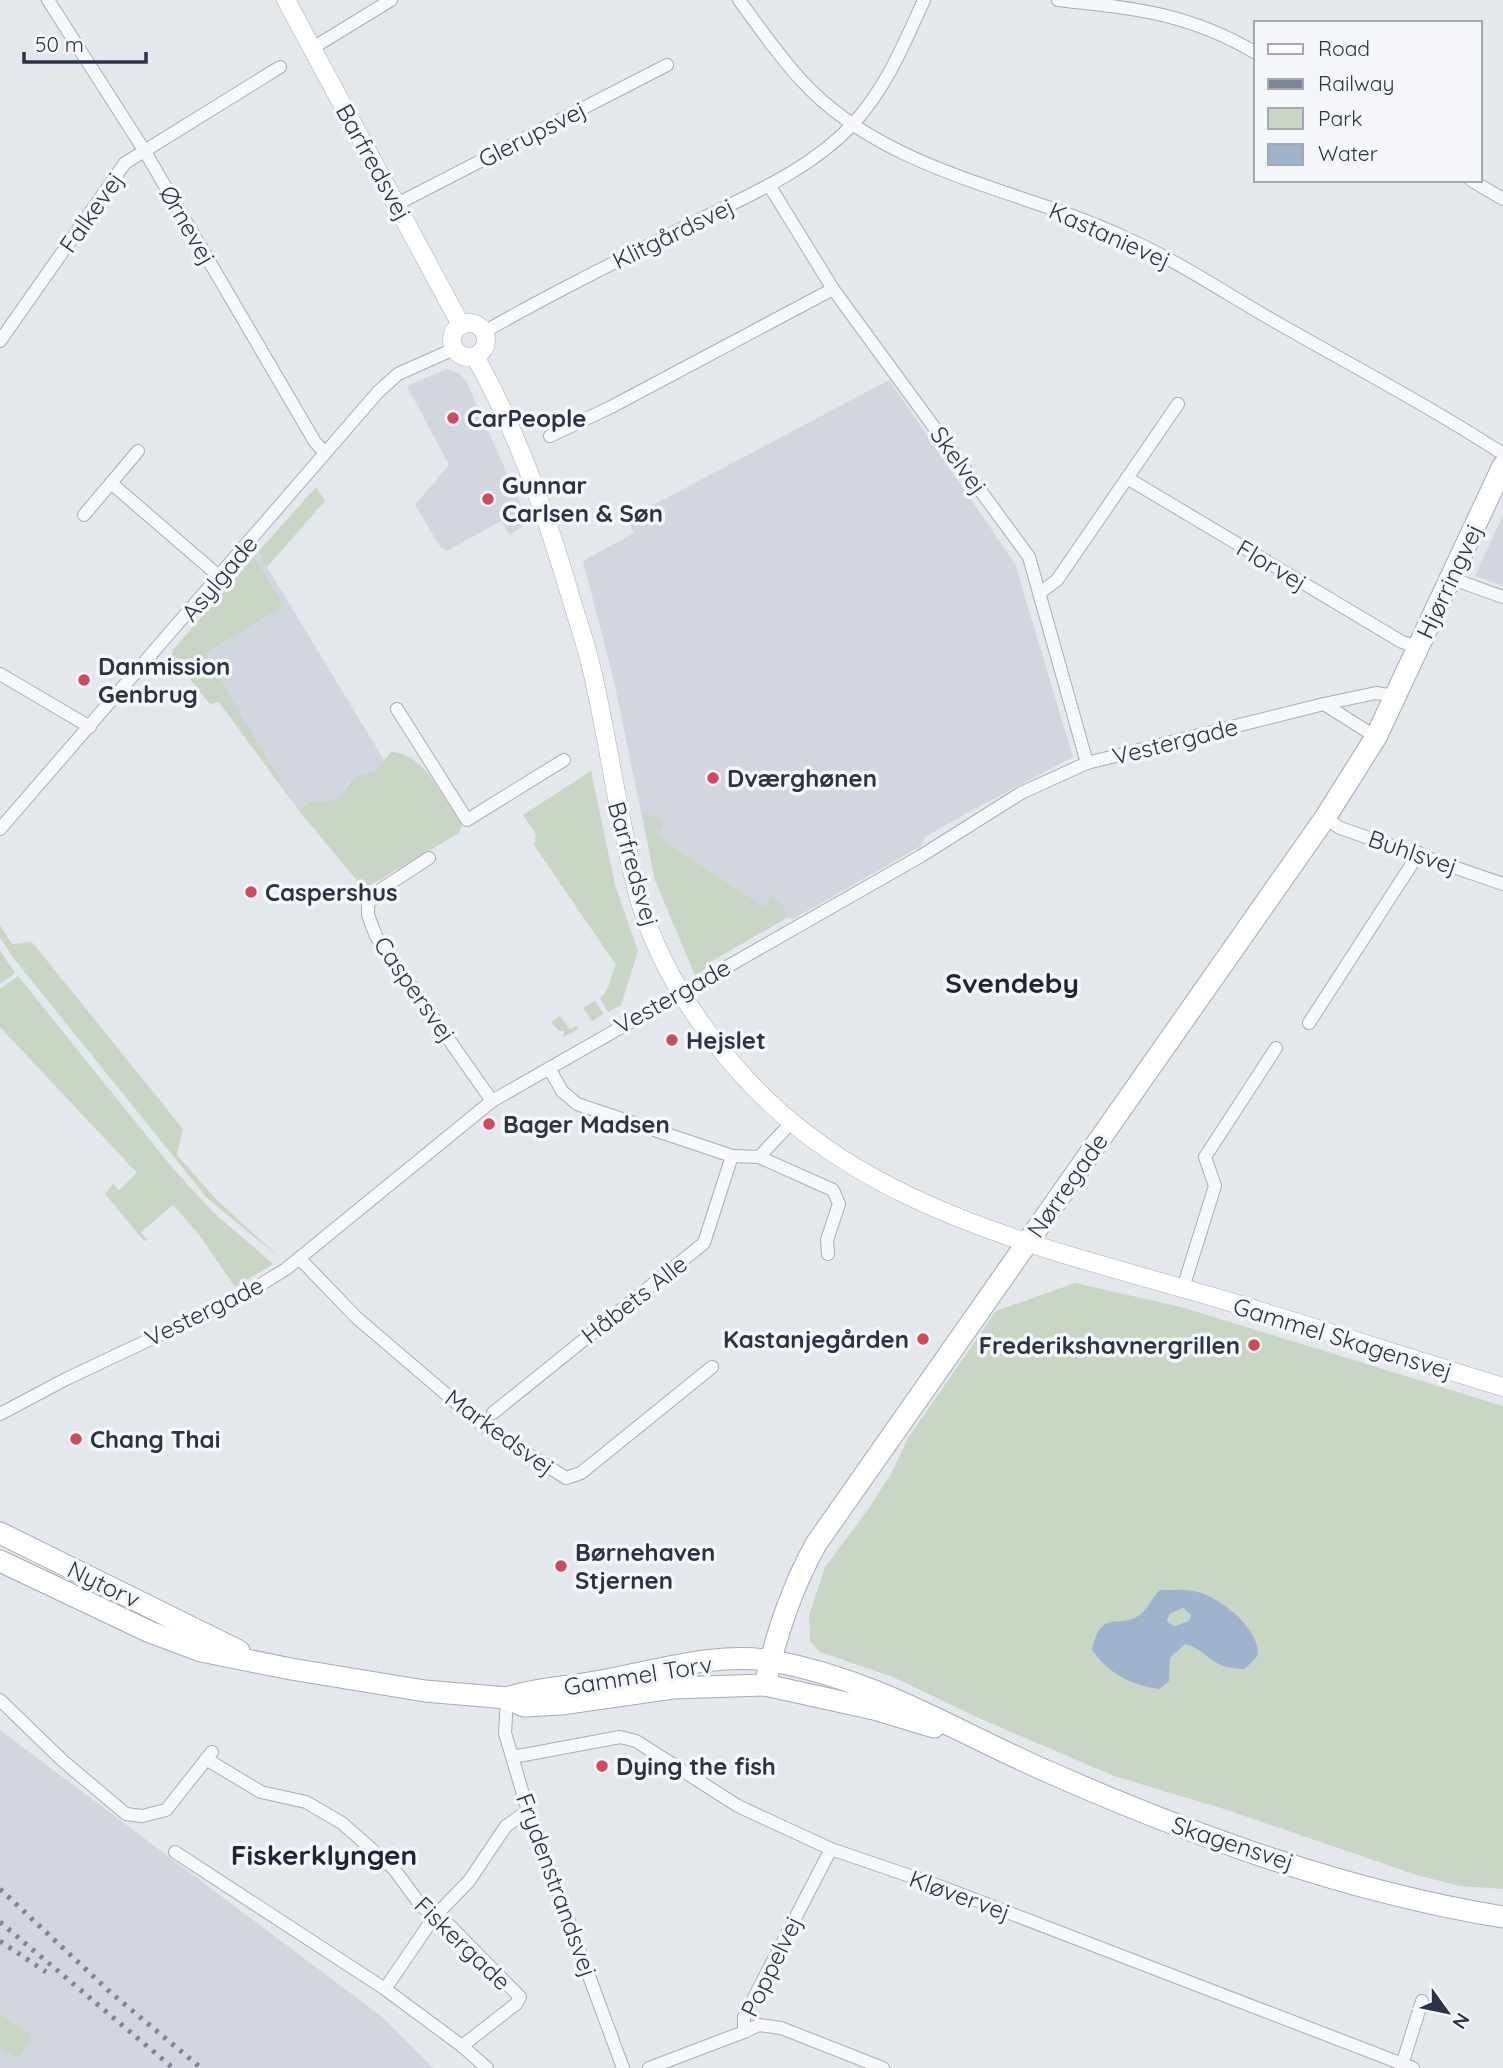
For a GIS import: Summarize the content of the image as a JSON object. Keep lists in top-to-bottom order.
{
  "streets": {
    "main road": [
      "Hjørringvej",
      "Nørregade",
      "Nytorv",
      "Gammel Torv",
      "Skagensvej"
    ],
    "street": [
      "Glerupsvej",
      "Barfredsvej",
      "Falkevej",
      "Ørnevej",
      "Klitgårdsvej",
      "Kastanievej",
      "Skelvej",
      "Florvej",
      "Asylgade",
      "Vestergade",
      "Buhlsvej",
      "Caspersvej",
      "Håbets Alle",
      "Gammel Skagensvej",
      "Markedsvej",
      "Frydenstrandsvej",
      "Kløvervej",
      "Fiskergade",
      "Poppelvej"
    ]
  },
  "crossings": [
    ["Glerupsvej", "Barfredsvej"],
    ["Barfredsvej", "Klitgårdsvej"],
    ["Barfredsvej", "Asylgade"],
    ["Barfredsvej", "Vestergade"],
    ["Barfredsvej", "Nørregade"],
    ["Barfredsvej", "Gammel Skagensvej"],
    ["Falkevej", "Ørnevej"],
    ["Ørnevej", "Asylgade"],
    ["Klitgårdsvej", "Kastanievej"],
    ["Klitgårdsvej", "Skelvej"],
    ["Klitgårdsvej", "Asylgade"],
    ["Skelvej", "Vestergade"],
    ["Florvej", "Hjørringvej"],
    ["Hjørringvej", "Vestergade"],
    ["Hjørringvej", "Nørregade"],
    ["Vestergade", "Caspersvej"],
    ["Vestergade", "Nørregade"],
    ["Vestergade", "Markedsvej"],
    ["Buhlsvej", "Nørregade"],
    ["Nørregade", "Gammel Skagensvej"],
    ["Nørregade", "Gammel Torv"],
    ["Nørregade", "Skagensvej"],
    ["Nytorv", "Gammel Torv"],
    ["Gammel Torv", "Skagensvej"],
    ["Gammel Torv", "Frydenstrandsvej"],
    ["Frydenstrandsvej", "Kløvervej"],
    ["Kløvervej", "Poppelvej"]
  ],
  "districts": ["Svendeby", "Fiskerklyngen"],
  "places": [
    "CarPeople",
    "Gunnar Carlsen & Søn",
    "Danmission Genbrug",
    "Dværghønen",
    "Caspershus",
    "Hejslet",
    "Bager Madsen",
    "Kastanjegården",
    "Frederikshavnergrillen",
    "Chang Thai",
    "Børnehaven Stjernen",
    "Dying the fish"
  ],
  "legend": [
    "Road",
    "Railway",
    "Park",
    "Water"
  ],
  "scale_bar": "50 m",
  "north": "bottom right"
}
